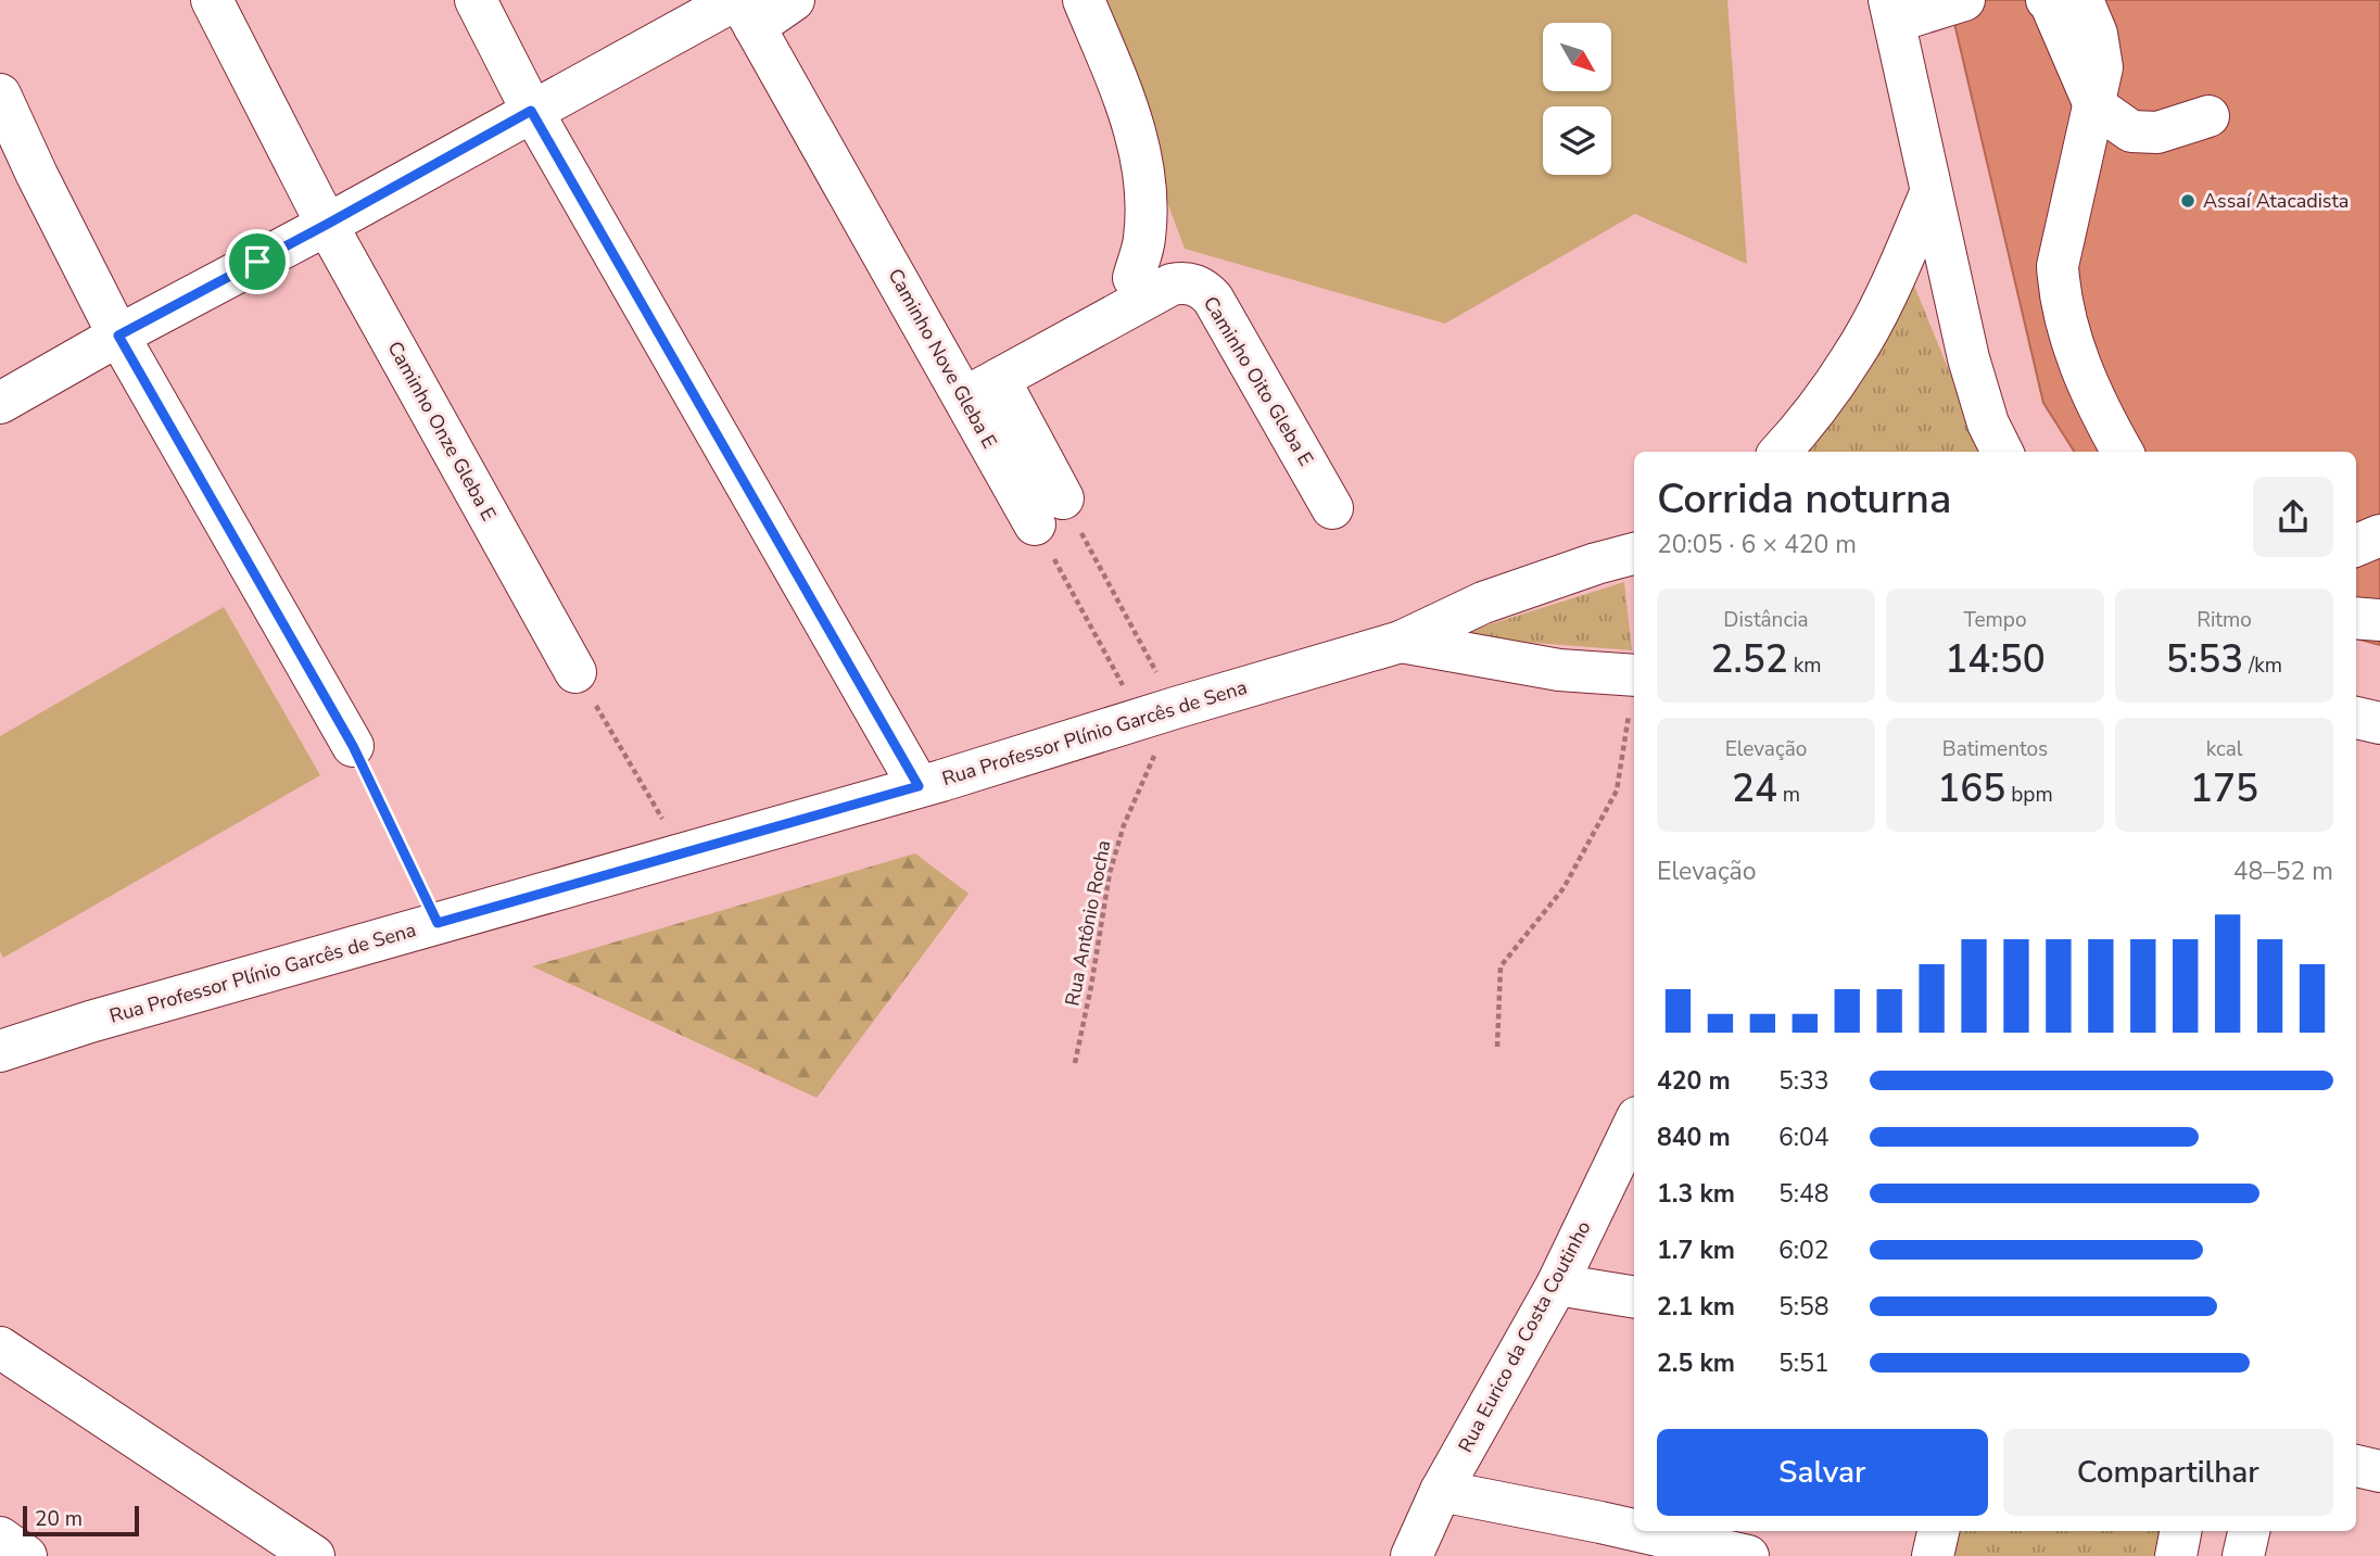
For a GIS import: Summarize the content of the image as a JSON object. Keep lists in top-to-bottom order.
{
  "streets": {
    "street": [
      "Caminho Nove Gleba E",
      "Caminho Oito Gleba E",
      "Caminho Onze Gleba E",
      "Rua Professor Plínio Garcês de Sena",
      "Rua Eurico da Costa Coutinho"
    ],
    "path": ["Rua Antônio Rocha"]
  },
  "crossings": [
    ["Caminho Nove Gleba E", "Caminho Oito Gleba E"],
    ["Rua Professor Plínio Garcês de Sena", "Rua Antônio Rocha"]
  ],
  "places": ["Assaí Atacadista"],
  "scale_bar": "20 m",
  "north": "bottom right",
  "page": {
    "heading": ["Corrida noturna", "20:05 · 6 × 420 m"],
    "stats": [
      ["Distância", "2.52 km"],
      ["Tempo", "14:50"],
      ["Ritmo", "5:53 /km"],
      ["Elevação", "24 m"],
      ["Batimentos", "165 bpm"],
      ["kcal", "175"]
    ],
    "chart": ["Elevação", "48–52 m"],
    "list": [
      {
        "name": "420 m",
        "note": "5:33"
      },
      {
        "name": "840 m",
        "note": "6:04"
      },
      {
        "name": "1.3 km",
        "note": "5:48"
      },
      {
        "name": "1.7 km",
        "note": "6:02"
      },
      {
        "name": "2.1 km",
        "note": "5:58"
      },
      {
        "name": "2.5 km",
        "note": "5:51"
      }
    ],
    "buttons": ["Salvar", "Compartilhar"],
    "scale": "20 m"
  }
}
